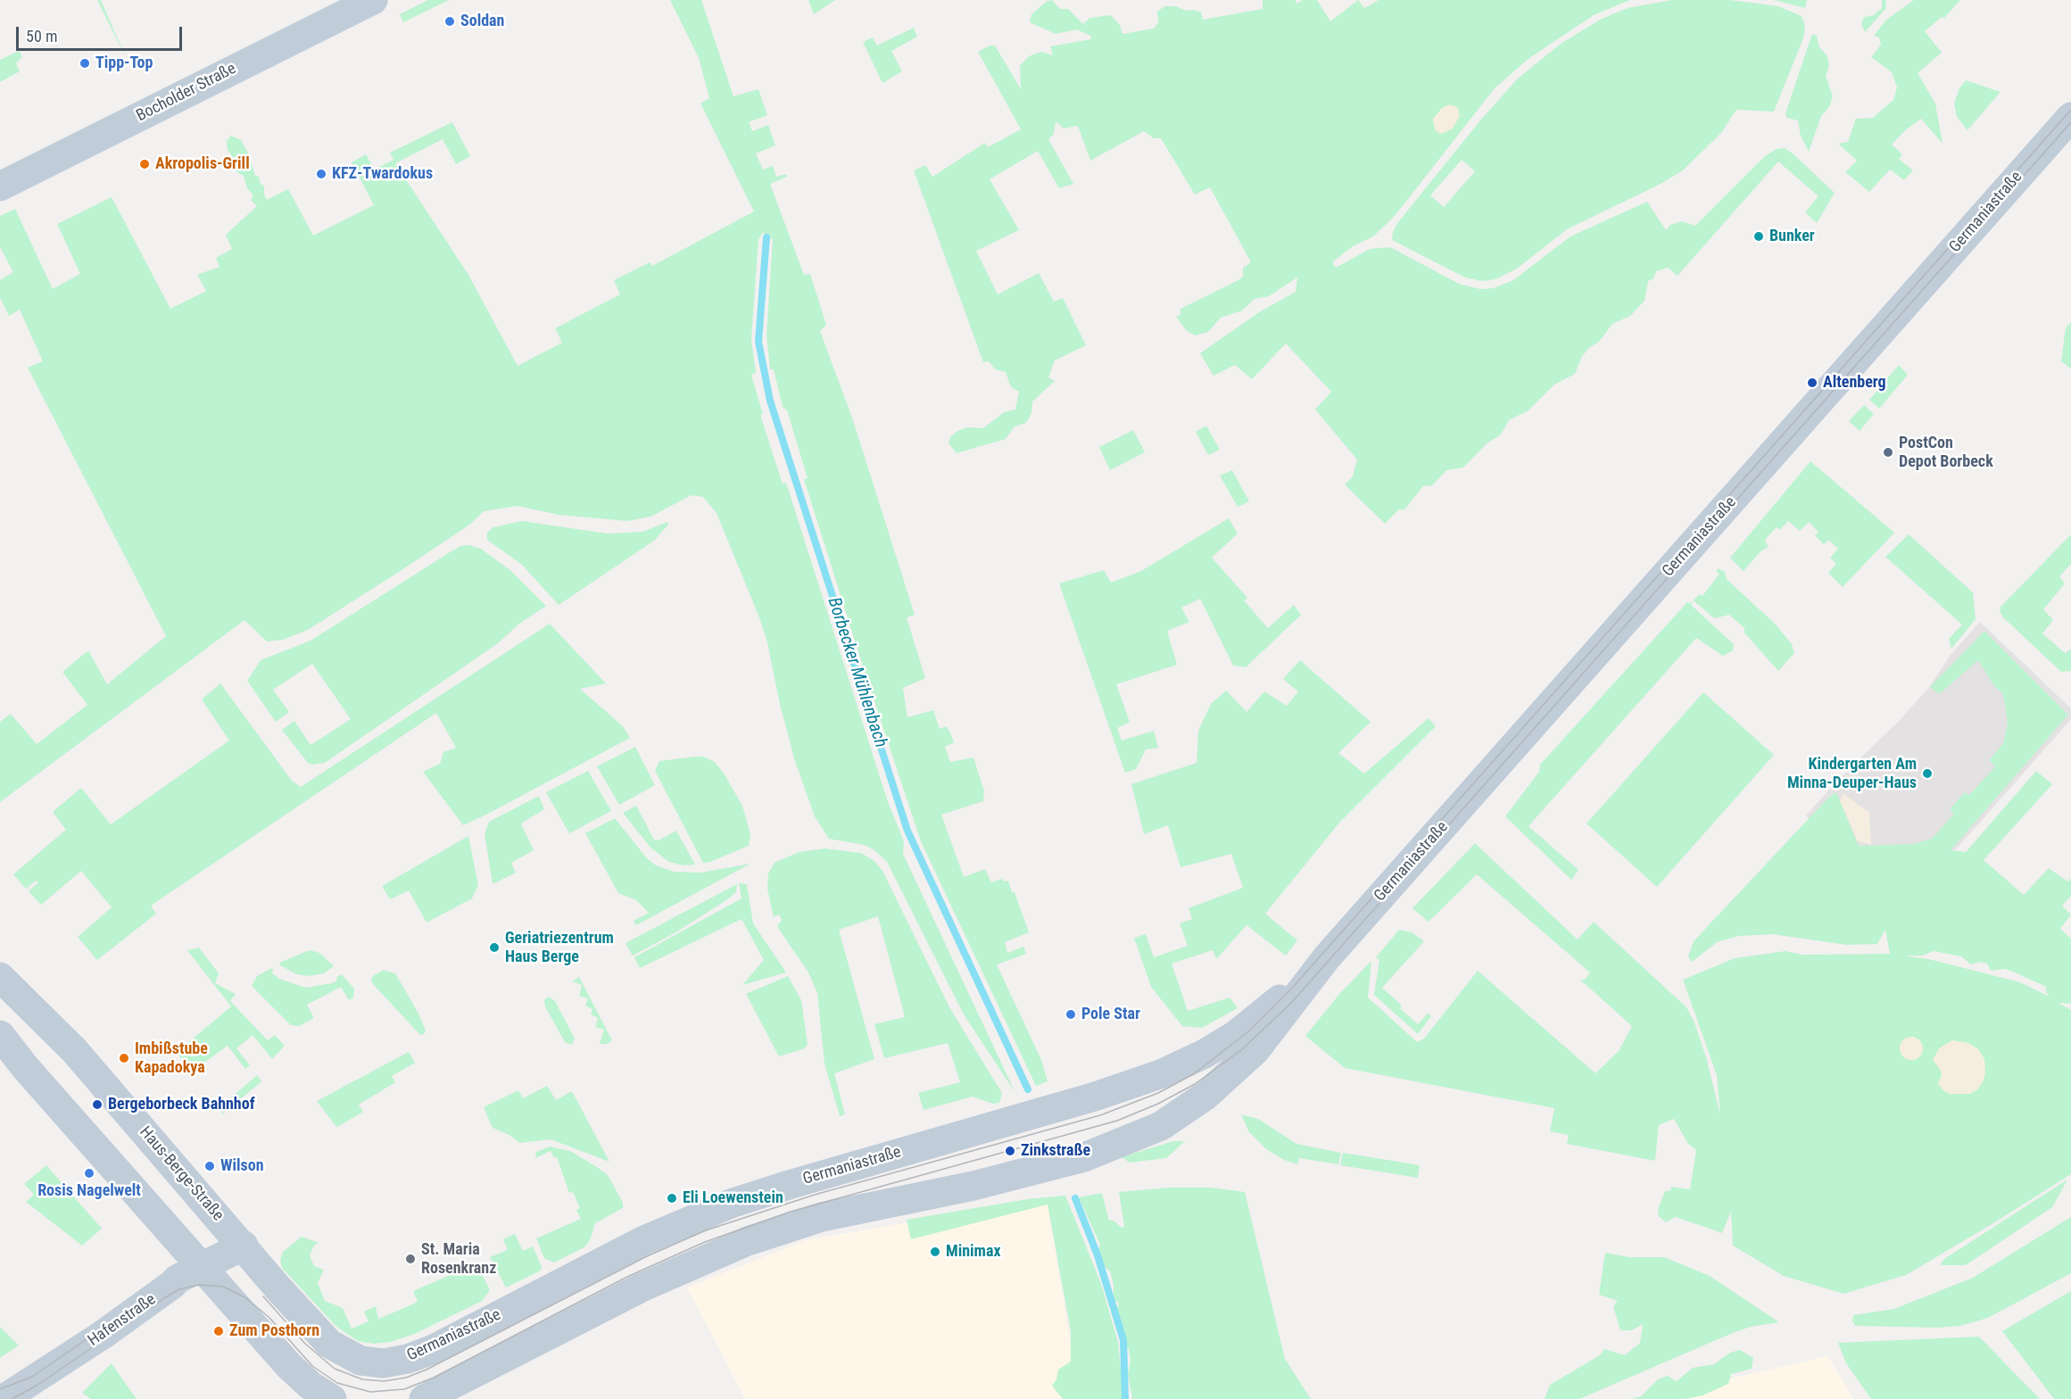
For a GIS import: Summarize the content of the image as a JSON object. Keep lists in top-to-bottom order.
{
  "streets": {
    "main road": [
      "Bocholder Straße",
      "Germaniastraße",
      "Haus-Berge-Straße",
      "Hafenstraße"
    ]
  },
  "crossings": [
    ["Germaniastraße", "Haus-Berge-Straße"],
    ["Haus-Berge-Straße", "Hafenstraße"]
  ],
  "water": ["Borbecker Mühlenbach"],
  "places": [
    "Soldan",
    "Tipp-Top",
    "Akropolis-Grill",
    "KFZ-Twardokus",
    "Bunker",
    "Altenberg",
    "PostCon Depot Borbeck",
    "Kindergarten Am Minna-Deuper-Haus",
    "Geriatriezentrum Haus Berge",
    "Pole Star",
    "Imbißstube Kapadokya",
    "Bergeborbeck Bahnhof",
    "Zinkstraße",
    "Wilson",
    "Rosis Nagelwelt",
    "Eli Loewenstein",
    "Minimax",
    "St. Maria Rosenkranz",
    "Zum Posthorn"
  ],
  "scale_bar": "50 m"
}
